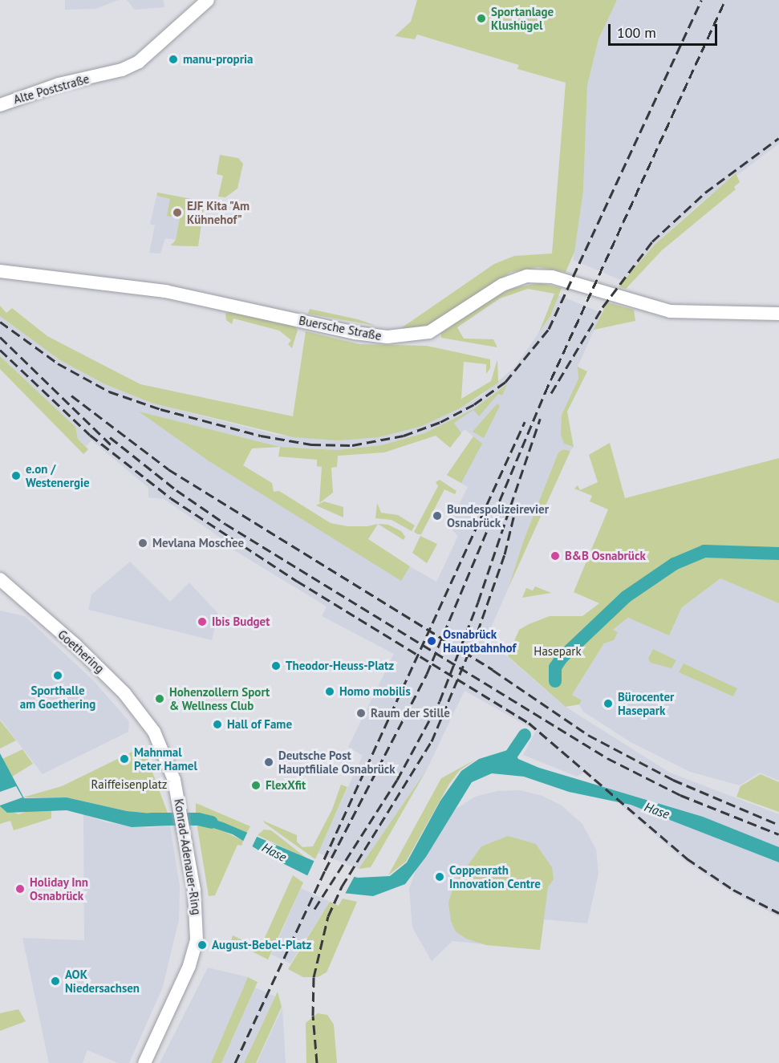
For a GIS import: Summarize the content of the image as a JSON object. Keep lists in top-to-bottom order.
{
  "streets": {
    "main road": [
      "Alte Poststraße",
      "Buersche Straße",
      "Goethering",
      "Konrad-Adenauer-Ring"
    ]
  },
  "crossings": [
    ["Goethering", "Konrad-Adenauer-Ring"]
  ],
  "water": ["Hase"],
  "parks": ["Hasepark", "Raiffeisenplatz"],
  "places": [
    "Sportanlage Klushügel",
    "manu-propria",
    "EJF Kita \"Am Kühnehof\"",
    "e.on / Westenergie",
    "Bundespolizeirevier Osnabrück",
    "Mevlana Moschee",
    "B&B Osnabrück",
    "Ibis Budget",
    "Osnabrück Hauptbahnhof",
    "Theodor-Heuss-Platz",
    "Sporthalle am Goethering",
    "Homo mobilis",
    "Hohenzollern Sport & Wellness Club",
    "Bürocenter Hasepark",
    "Raum der Stille",
    "Hall of Fame",
    "Mahnmal Peter Hamel",
    "Deutsche Post Hauptfiliale Osnabrück",
    "FlexXfit",
    "Coppenrath Innovation Centre",
    "Holiday Inn Osnabrück",
    "August-Bebel-Platz",
    "AOK Niedersachsen"
  ],
  "scale_bar": "100 m"
}
